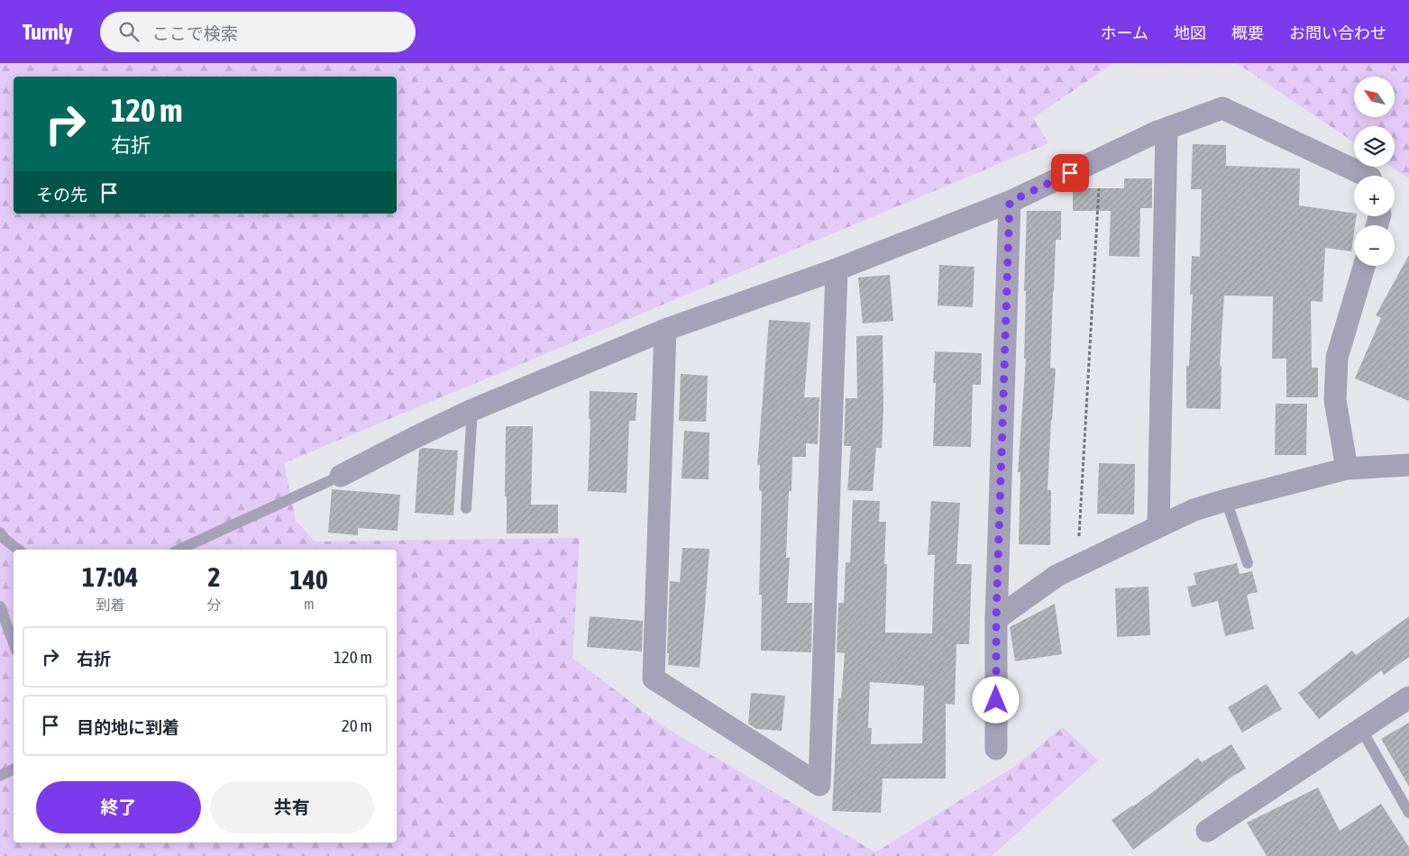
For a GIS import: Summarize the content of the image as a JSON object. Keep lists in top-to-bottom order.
{
  "north": "top left",
  "page": {
    "header": "Turnly",
    "search": "ここで検索",
    "nav": [
      "ホーム",
      "地図",
      "概要",
      "お問い合わせ"
    ],
    "map_buttons": ["+", "−"],
    "turn": ["120 m", "右折"],
    "then": "その先",
    "eta": [
      "17:04",
      "到着",
      "2",
      "分",
      "140",
      "m"
    ],
    "list": [
      {
        "name": "右折",
        "value": "120 m"
      },
      {
        "name": "目的地に到着",
        "value": "20 m"
      }
    ],
    "buttons": ["終了", "共有"]
  }
}
